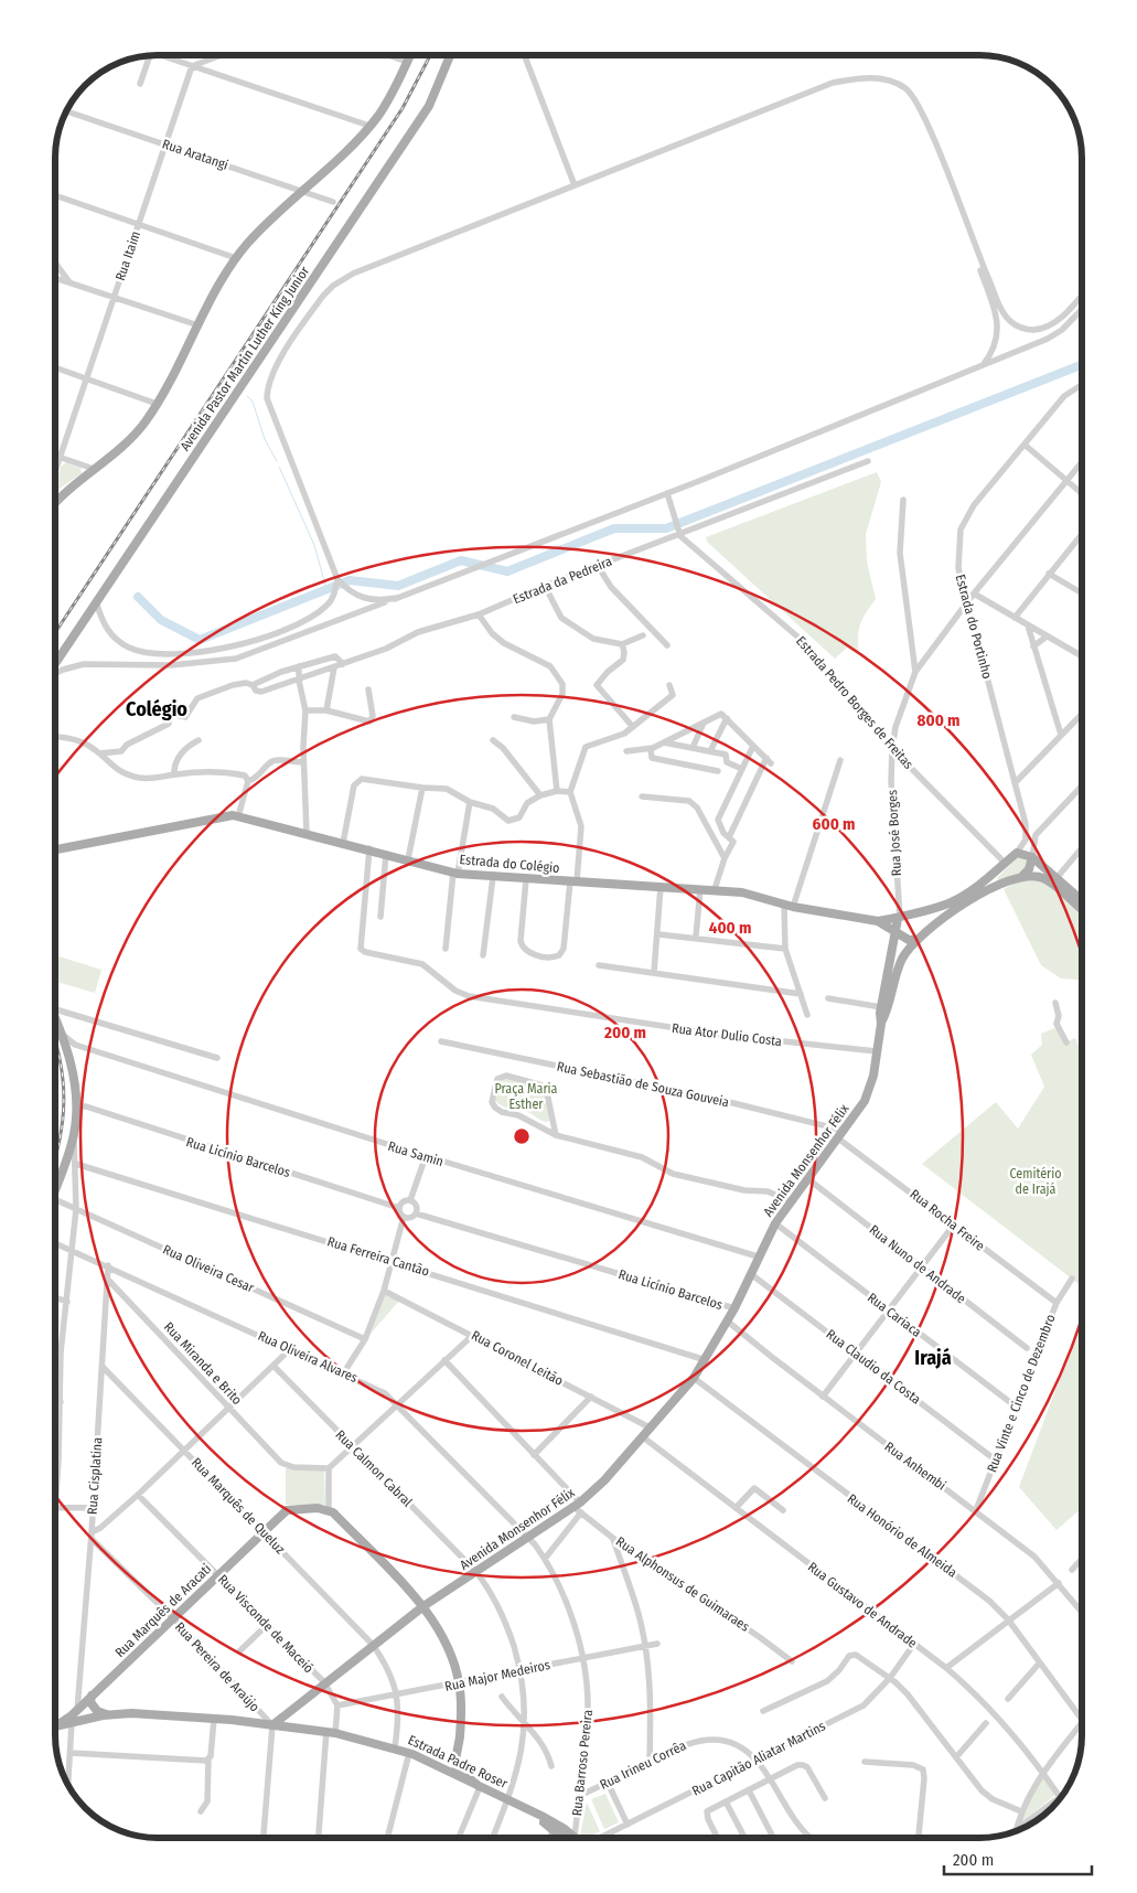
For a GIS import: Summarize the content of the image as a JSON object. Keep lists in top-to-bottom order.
{
  "streets": {
    "main road": [
      "Avenida Pastor Martin Luther King Junior",
      "Estrada do Colégio",
      "Avenida Monsenhor Félix",
      "Rua Marquês de Aracati",
      "Estrada Padre Roser"
    ],
    "street": [
      "Rua Aratangi",
      "Rua Itaim",
      "Estrada da Pedreira",
      "Estrada do Portinho",
      "Estrada Pedro Borges de Freitas",
      "Rua José Borges",
      "Rua Ator Dulio Costa",
      "Rua Sebastião de Souza Gouveia",
      "Rua Samin",
      "Rua Licínio Barcelos",
      "Rua Rocha Freire",
      "Rua Ferreira Cantão",
      "Rua Nuno de Andrade",
      "Rua Oliveira Cesar",
      "Rua Cariaca",
      "Rua Oliveira Alvares",
      "Rua Coronel Leitão",
      "Rua Miranda e Brito",
      "Rua Claudio da Costa",
      "Rua Vinte e Cinco de Dezembro",
      "Rua Anhembi",
      "Rua Calmon Cabral",
      "Rua Cisplatina",
      "Rua Marquês de Queluz",
      "Rua Honório de Almeida",
      "Rua Alphonsus de Guimaraes",
      "Rua Gustavo de Andrade",
      "Rua Visconde de Maceió",
      "Rua Pereira de Araújo",
      "Rua Major Medeiros",
      "Rua Capitão Aliatar Martins",
      "Rua Barroso Pereira",
      "Rua Irineu Corrêa"
    ]
  },
  "crossings": [
    ["Rua Aratangi", "Rua Itaim"],
    ["Estrada da Pedreira", "Estrada Pedro Borges de Freitas"],
    ["Estrada do Portinho", "Rua José Borges"],
    ["Estrada Pedro Borges de Freitas", "Rua José Borges"],
    ["Rua José Borges", "Estrada do Colégio"],
    ["Rua José Borges", "Avenida Monsenhor Félix"],
    ["Estrada do Colégio", "Rua Ator Dulio Costa"],
    ["Estrada do Colégio", "Avenida Monsenhor Félix"],
    ["Rua Ator Dulio Costa", "Avenida Monsenhor Félix"],
    ["Rua Sebastião de Souza Gouveia", "Avenida Monsenhor Félix"],
    ["Rua Samin", "Avenida Monsenhor Félix"],
    ["Rua Licínio Barcelos", "Avenida Monsenhor Félix"],
    ["Avenida Monsenhor Félix", "Rua Rocha Freire"],
    ["Avenida Monsenhor Félix", "Rua Ferreira Cantão"],
    ["Avenida Monsenhor Félix", "Rua Nuno de Andrade"],
    ["Avenida Monsenhor Félix", "Rua Cariaca"],
    ["Avenida Monsenhor Félix", "Rua Oliveira Alvares"],
    ["Avenida Monsenhor Félix", "Rua Coronel Leitão"],
    ["Avenida Monsenhor Félix", "Rua Claudio da Costa"],
    ["Avenida Monsenhor Félix", "Rua Anhembi"],
    ["Avenida Monsenhor Félix", "Rua Calmon Cabral"],
    ["Avenida Monsenhor Félix", "Rua Marquês de Queluz"],
    ["Avenida Monsenhor Félix", "Rua Honório de Almeida"],
    ["Avenida Monsenhor Félix", "Rua Alphonsus de Guimaraes"],
    ["Avenida Monsenhor Félix", "Rua Gustavo de Andrade"],
    ["Avenida Monsenhor Félix", "Rua Visconde de Maceió"],
    ["Avenida Monsenhor Félix", "Rua Pereira de Araújo"],
    ["Avenida Monsenhor Félix", "Estrada Padre Roser"],
    ["Avenida Monsenhor Félix", "Rua Barroso Pereira"],
    ["Rua Rocha Freire", "Rua Vinte e Cinco de Dezembro"],
    ["Rua Cariaca", "Rua Vinte e Cinco de Dezembro"],
    ["Rua Oliveira Alvares", "Rua Cisplatina"],
    ["Rua Oliveira Alvares", "Rua Barroso Pereira"],
    ["Rua Miranda e Brito", "Rua Cisplatina"],
    ["Rua Claudio da Costa", "Rua Vinte e Cinco de Dezembro"],
    ["Rua Vinte e Cinco de Dezembro", "Rua Anhembi"],
    ["Rua Calmon Cabral", "Rua Major Medeiros"],
    ["Rua Calmon Cabral", "Estrada Padre Roser"],
    ["Rua Cisplatina", "Rua Marquês de Queluz"],
    ["Rua Cisplatina", "Rua Marquês de Aracati"],
    ["Rua Cisplatina", "Rua Pereira de Araújo"],
    ["Rua Marquês de Queluz", "Rua Marquês de Aracati"],
    ["Rua Marquês de Queluz", "Rua Major Medeiros"],
    ["Rua Gustavo de Andrade", "Rua Capitão Aliatar Martins"],
    ["Rua Marquês de Aracati", "Rua Visconde de Maceió"],
    ["Rua Marquês de Aracati", "Rua Pereira de Araújo"],
    ["Rua Visconde de Maceió", "Rua Major Medeiros"],
    ["Rua Pereira de Araújo", "Estrada Padre Roser"],
    ["Rua Major Medeiros", "Rua Barroso Pereira"],
    ["Rua Capitão Aliatar Martins", "Rua Irineu Corrêa"],
    ["Estrada Padre Roser", "Rua Barroso Pereira"],
    ["Rua Barroso Pereira", "Rua Irineu Corrêa"]
  ],
  "districts": ["Colégio", "Irajá"],
  "parks": ["Praça Maria Esther", "Cemitério de Irajá"],
  "scale_bar": "200 m",
  "rings": [
    "800 m",
    "600 m",
    "400 m",
    "200 m"
  ]
}
